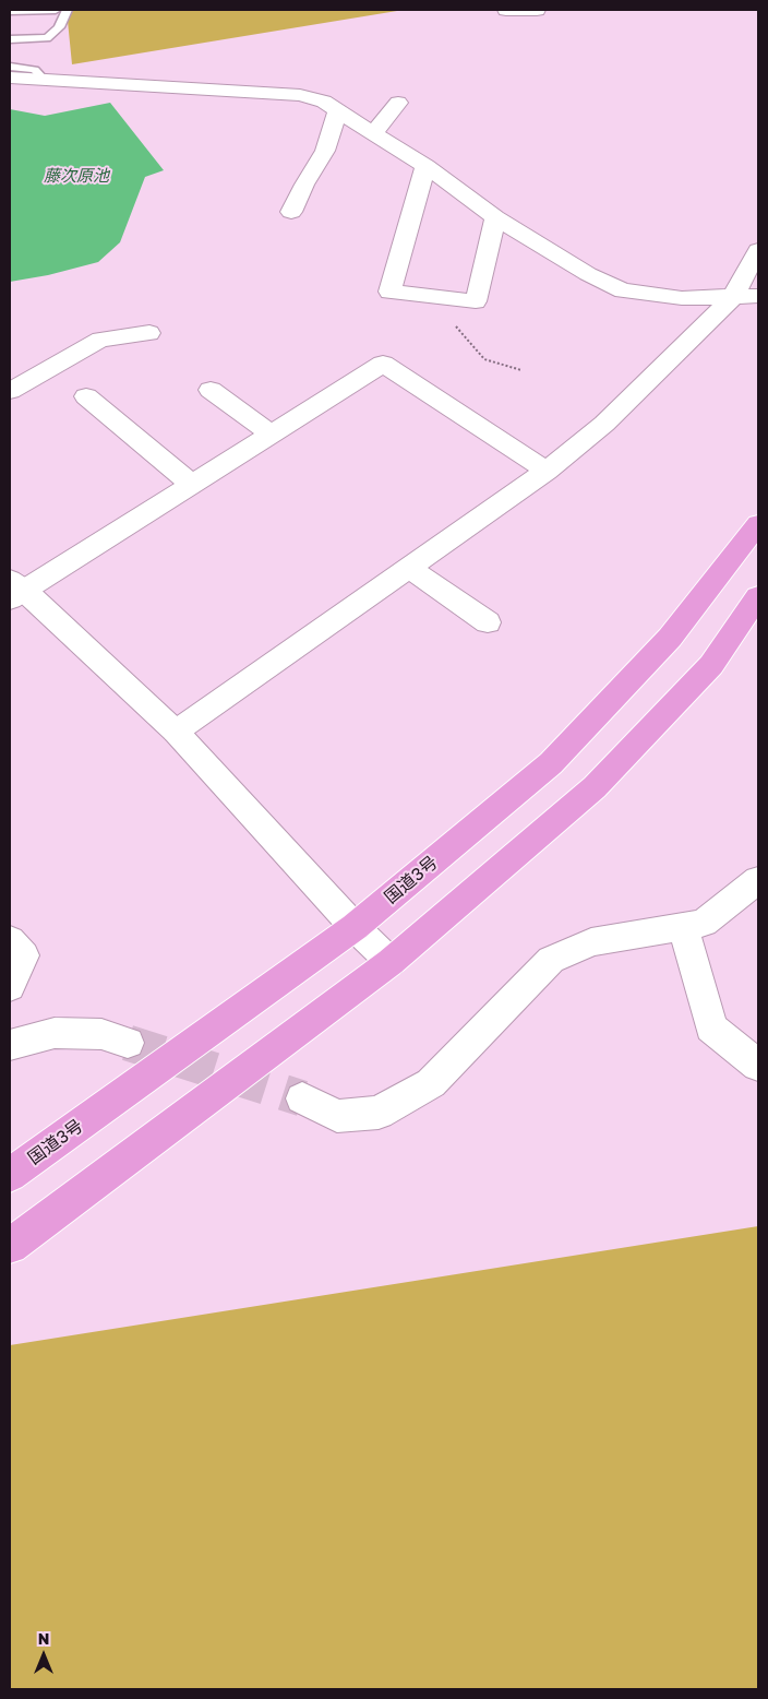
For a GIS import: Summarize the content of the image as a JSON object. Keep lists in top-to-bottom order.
{
  "streets": {
    "highway": ["国道3号"]
  },
  "water": ["藤次原池"],
  "north": "top"
}
